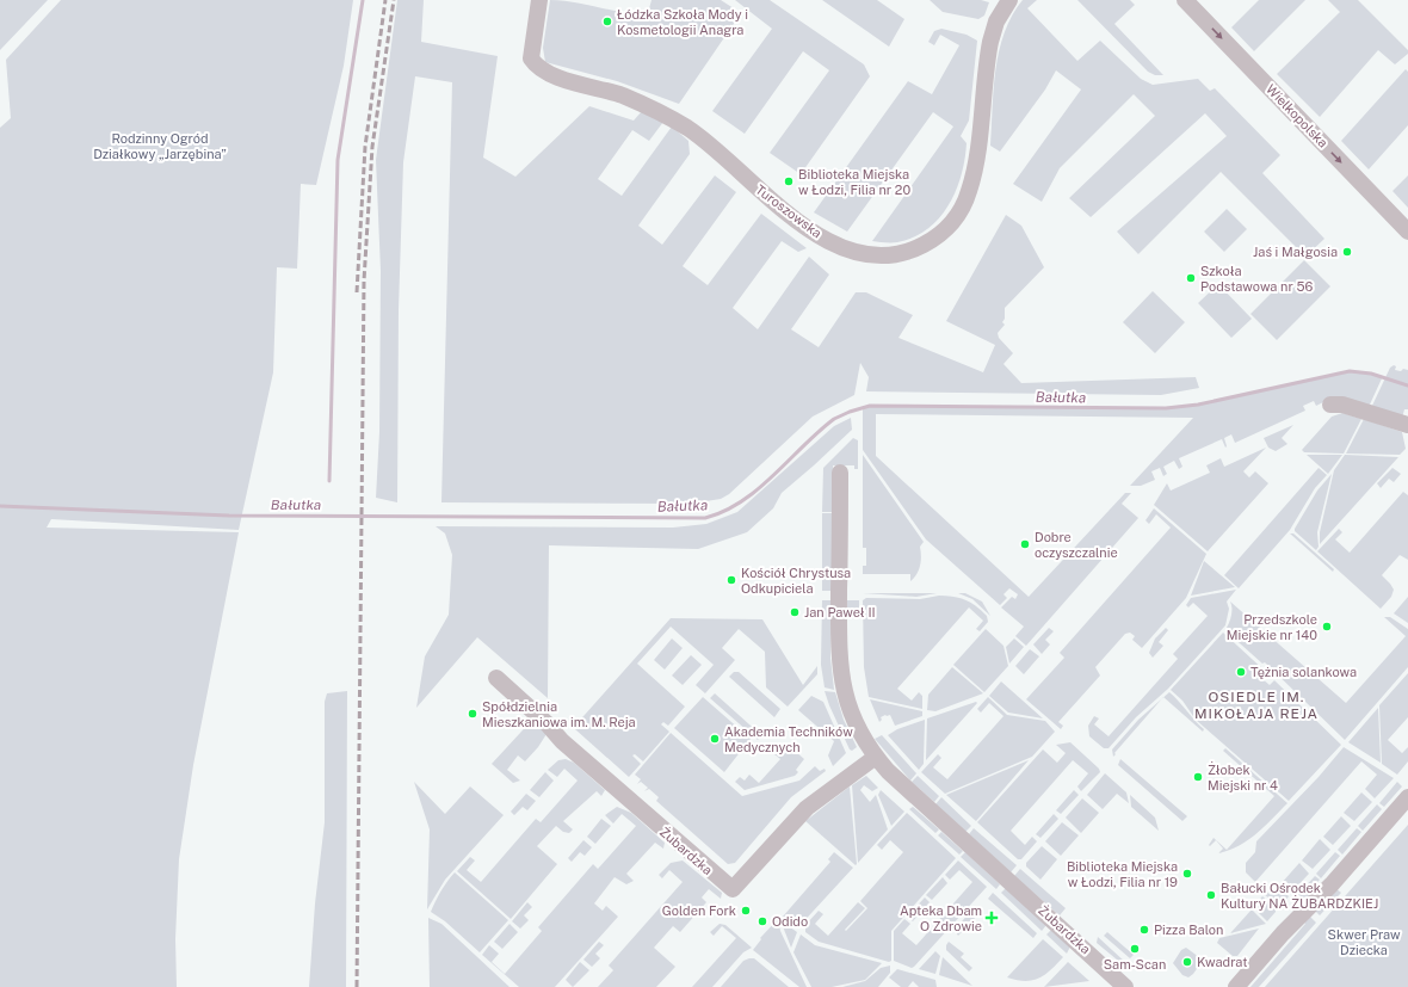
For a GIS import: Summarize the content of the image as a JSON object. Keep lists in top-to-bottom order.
{
  "streets": {
    "street": ["Wielkopolska", "Turoszowska", "Żubardzka"]
  },
  "one_way": ["Wielkopolska"],
  "districts": ["OSIEDLE IM. MIKOŁAJA REJA"],
  "water": ["Bałutka"],
  "parks": ["Rodzinny Ogród Działkowy „Jarzębina”", "Skwer Praw Dziecka"],
  "places": {
    "other": [
      "Łódzka Szkoła Mody i Kosmetologii Anagra",
      "Biblioteka Miejska w Łodzi, Filia nr 20",
      "Jaś i Małgosia",
      "Szkoła Podstawowa nr 56",
      "Dobre oczyszczalnie",
      "Kościół Chrystusa Odkupiciela",
      "Jan Paweł II",
      "Przedszkole Miejskie nr 140",
      "Tężnia solankowa",
      "Spółdzielnia Mieszkaniowa im. M. Reja",
      "Akademia Techników Medycznych",
      "Żłobek Miejski nr 4",
      "Biblioteka Miejska w Łodzi, Filia nr 19",
      "Bałucki Ośrodek Kultury NA ŻUBARDZKIEJ",
      "Golden Fork",
      "Odido",
      "Pizza Balon",
      "Sam-Scan",
      "Kwadrat"
    ],
    "health": ["Apteka Dbam O Zdrowie"]
  }
}
